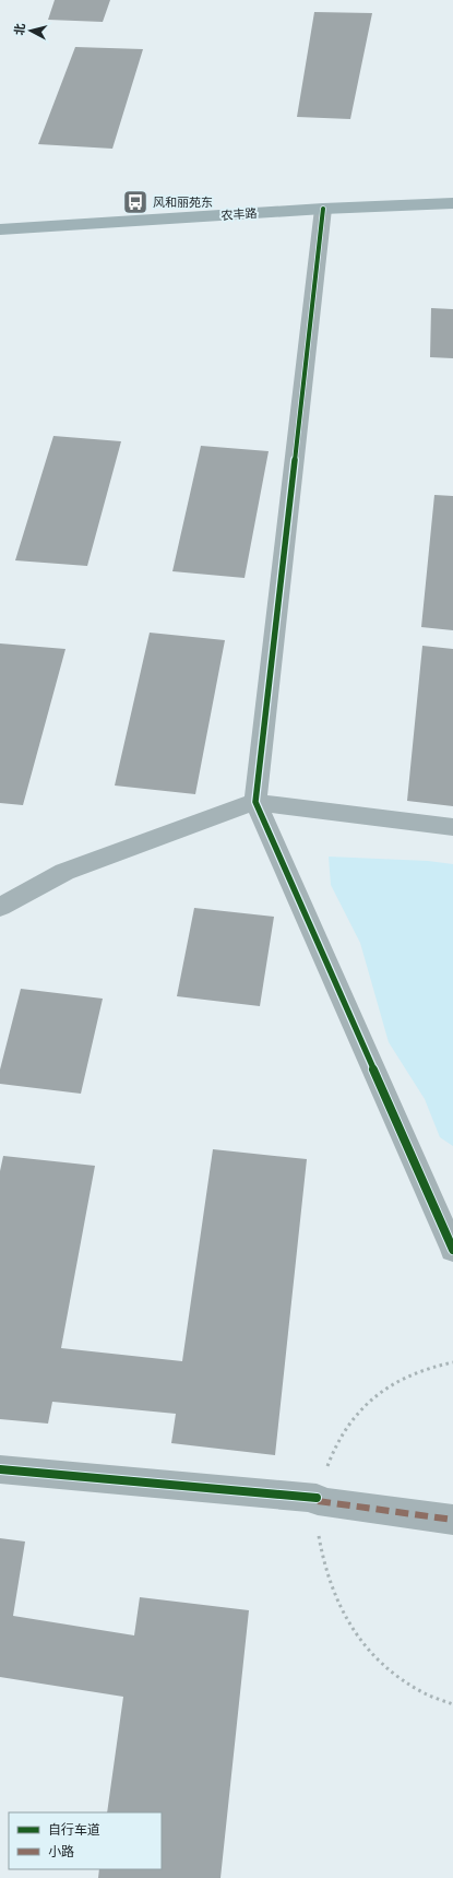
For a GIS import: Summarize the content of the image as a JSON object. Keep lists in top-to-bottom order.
{
  "streets": {
    "main road": ["农丰路"]
  },
  "places": {
    "bus stop": ["风和丽苑东"]
  },
  "legend": ["自行车道", "小路"],
  "north": "left"
}
